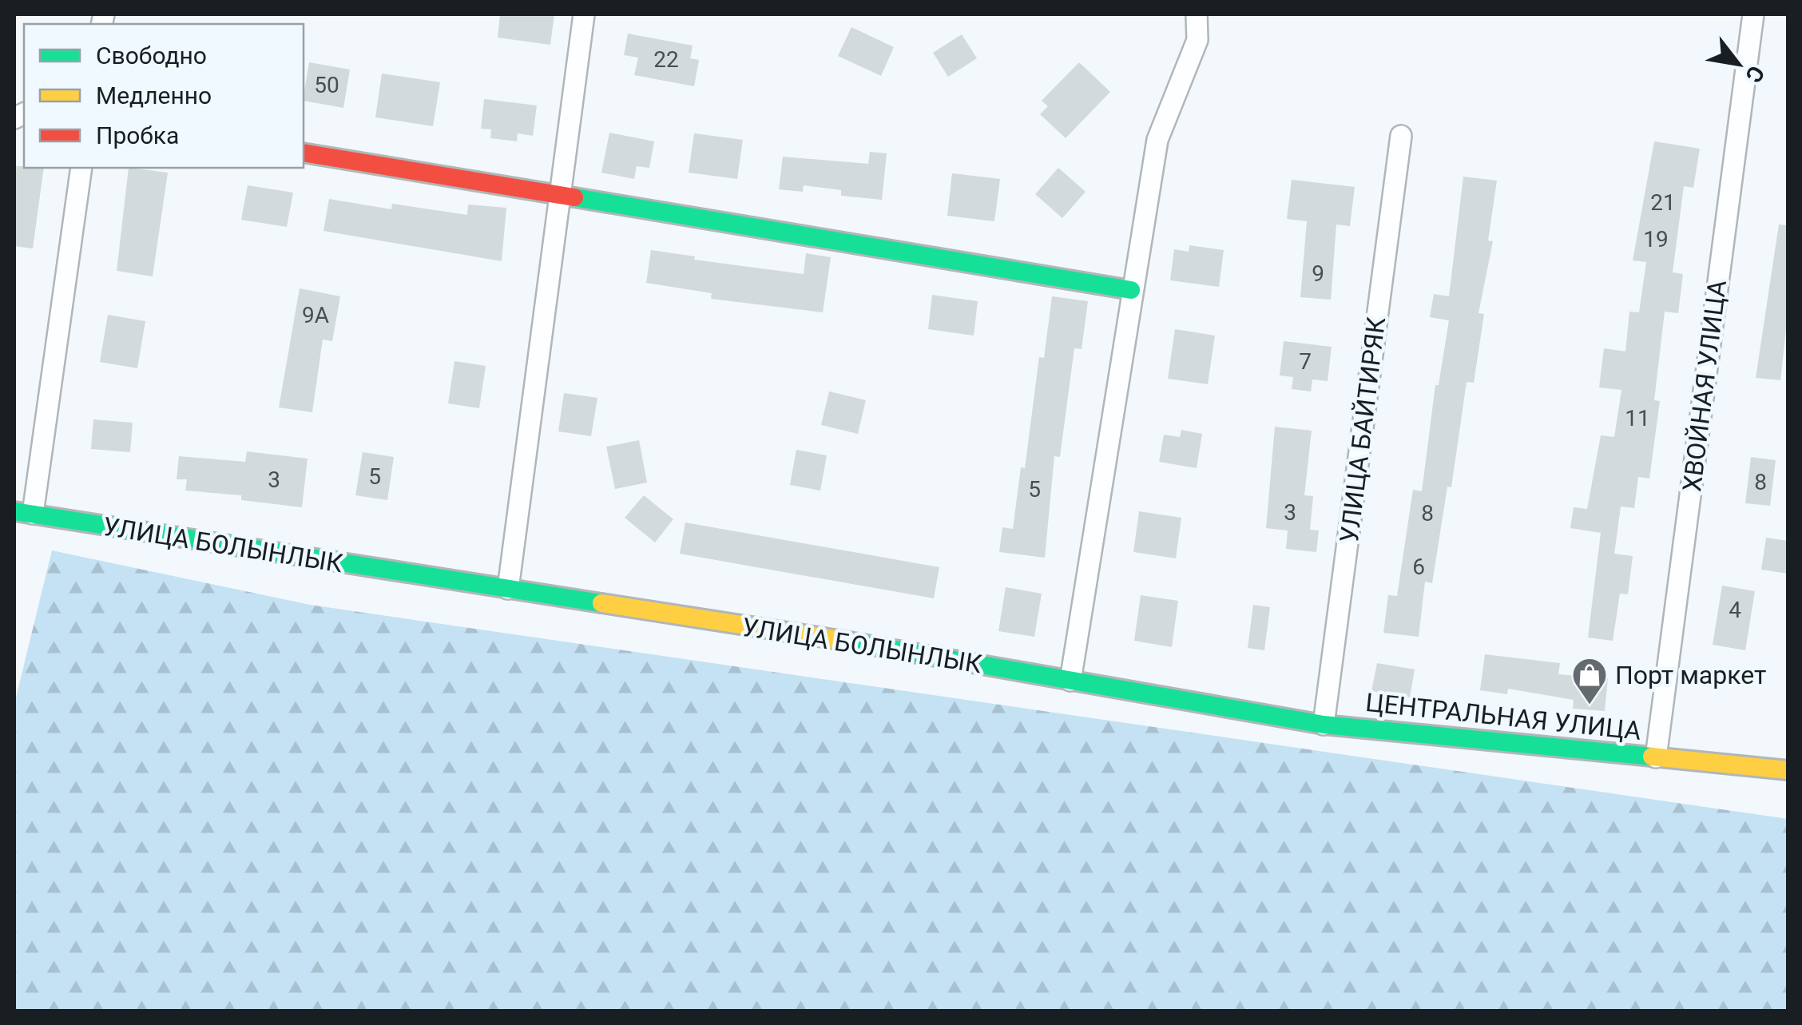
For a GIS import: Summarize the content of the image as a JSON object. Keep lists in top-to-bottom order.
{
  "streets": {
    "street": [
      "ХВОЙНАЯ УЛИЦА",
      "УЛИЦА БАЙТИРЯК",
      "УЛИЦА БОЛЫНЛЫК",
      "ЦЕНТРАЛЬНАЯ УЛИЦА"
    ]
  },
  "crossings": [
    ["ХВОЙНАЯ УЛИЦА", "ЦЕНТРАЛЬНАЯ УЛИЦА"],
    ["УЛИЦА БАЙТИРЯК", "ЦЕНТРАЛЬНАЯ УЛИЦА"],
    ["УЛИЦА БОЛЫНЛЫК", "ЦЕНТРАЛЬНАЯ УЛИЦА"]
  ],
  "places": {
    "shop": ["Порт маркет"]
  },
  "house_numbers": [
    "22",
    "50",
    "21",
    "19",
    "9",
    "9А",
    "7",
    "11",
    "5",
    "3",
    "8",
    "5",
    "3",
    "8",
    "6",
    "4"
  ],
  "legend": ["Свободно", "Медленно", "Пробка"],
  "north": "bottom right"
}
